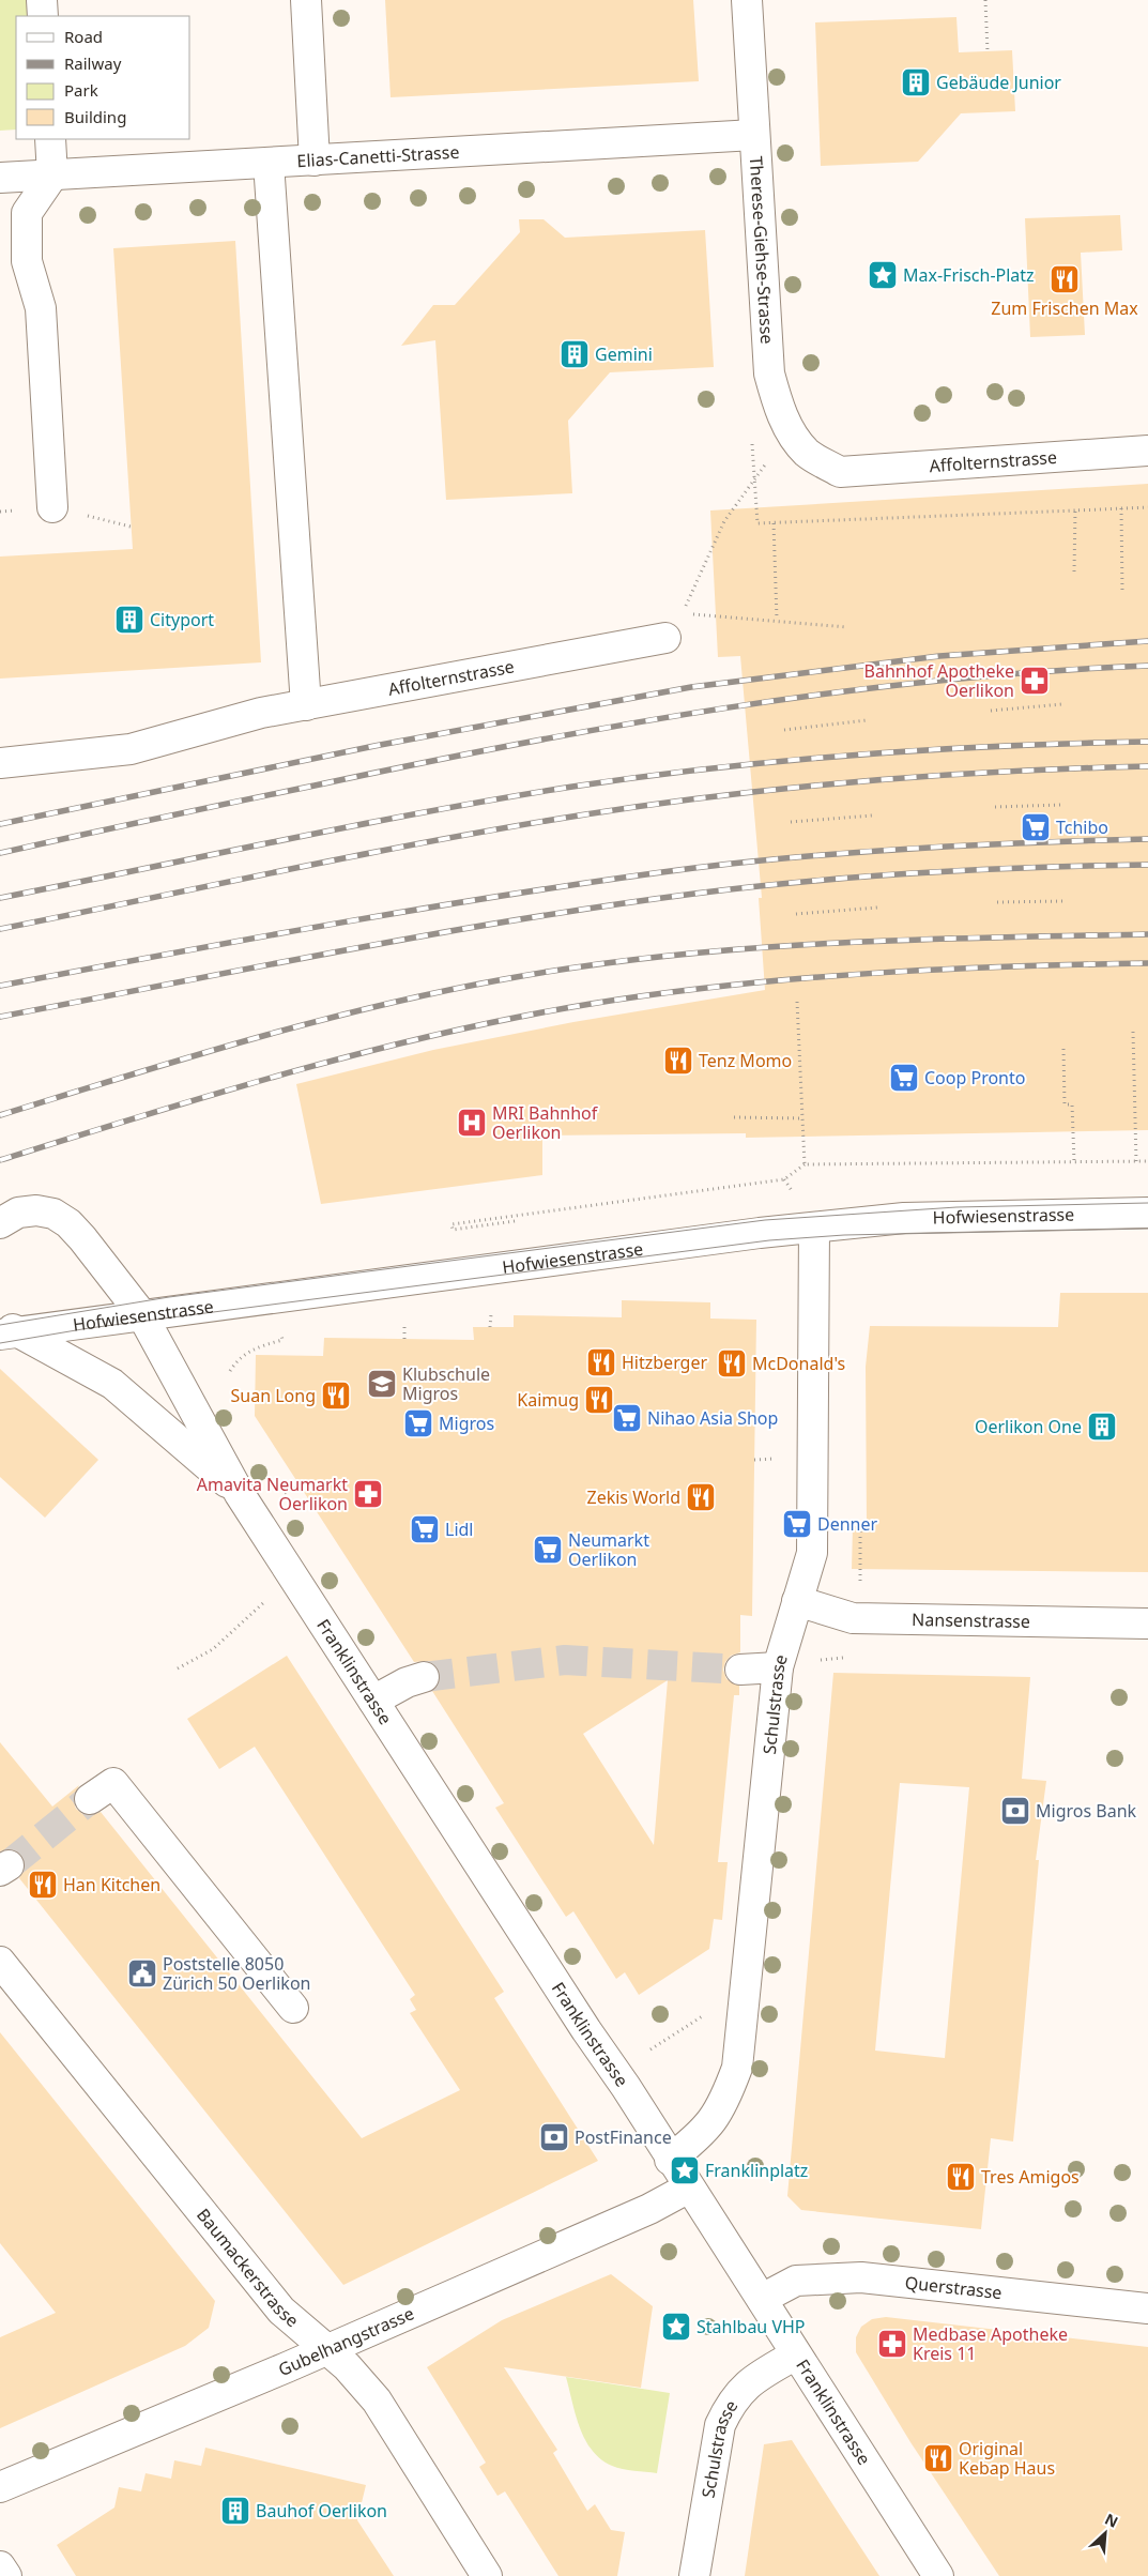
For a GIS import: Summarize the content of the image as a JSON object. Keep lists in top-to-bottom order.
{
  "streets": {
    "street": [
      "Elias-Canetti-Strasse",
      "Therese-Giehse-Strasse",
      "Affolternstrasse",
      "Hofwiesenstrasse",
      "Nansenstrasse",
      "Franklinstrasse",
      "Schulstrasse",
      "Baumackerstrasse",
      "Querstrasse",
      "Gubelhangstrasse"
    ]
  },
  "crossings": [
    ["Elias-Canetti-Strasse", "Therese-Giehse-Strasse"],
    ["Therese-Giehse-Strasse", "Affolternstrasse"],
    ["Hofwiesenstrasse", "Franklinstrasse"],
    ["Hofwiesenstrasse", "Schulstrasse"],
    ["Nansenstrasse", "Schulstrasse"],
    ["Franklinstrasse", "Schulstrasse"],
    ["Franklinstrasse", "Querstrasse"],
    ["Franklinstrasse", "Gubelhangstrasse"],
    ["Baumackerstrasse", "Gubelhangstrasse"]
  ],
  "places": {
    "building": [
      "Gebäude Junior",
      "Gemini",
      "Cityport",
      "Oerlikon One",
      "Bauhof Oerlikon"
    ],
    "place": ["Max-Frisch-Platz", "Franklinplatz", "Stahlbau VHP"],
    "restaurant": [
      "Zum Frischen Max",
      "Tenz Momo",
      "Hitzberger",
      "McDonald's",
      "Suan Long",
      "Kaimug",
      "Zekis World",
      "Han Kitchen",
      "Tres Amigos",
      "Original Kebap Haus"
    ],
    "pharmacy": ["Bahnhof Apotheke Oerlikon", "Amavita Neumarkt Oerlikon", "Medbase Apotheke Kreis 11"],
    "supermarket": [
      "Tchibo",
      "Coop Pronto",
      "Nihao Asia Shop",
      "Migros",
      "Denner",
      "Lidl",
      "Neumarkt Oerlikon"
    ],
    "hospital": ["MRI Bahnhof Oerlikon"],
    "school or university": ["Klubschule Migros"],
    "bank": ["Migros Bank", "PostFinance"],
    "public building": ["Poststelle 8050 Zürich 50 Oerlikon"]
  },
  "legend": [
    "Road",
    "Railway",
    "Park",
    "Building"
  ],
  "north": "top right"
}
